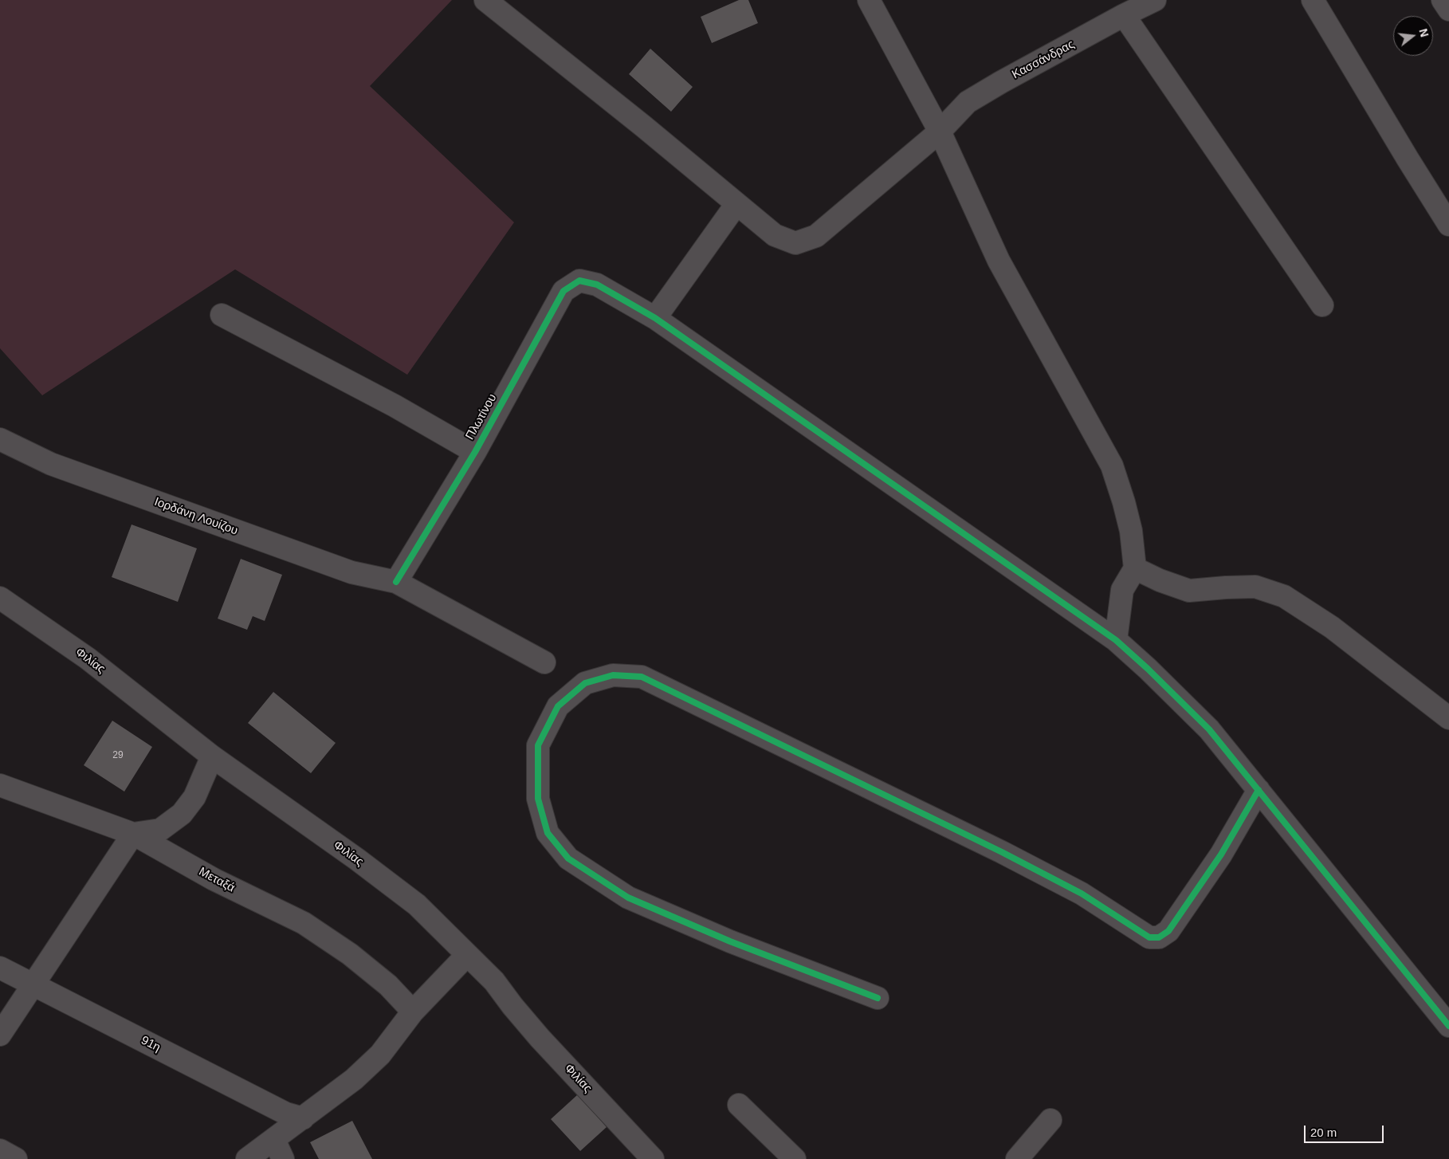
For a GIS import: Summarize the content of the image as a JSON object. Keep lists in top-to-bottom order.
{
  "streets": {
    "street": [
      "Κασσάνδρας",
      "Πλωτίνου",
      "Ιορδάνη Λουίζου",
      "Φιλίας",
      "Μεταξά",
      "91η"
    ]
  },
  "crossings": [
    ["Πλωτίνου", "Ιορδάνη Λουίζου"]
  ],
  "house_numbers": ["29"],
  "scale_bar": "20 m",
  "north": "right"
}
